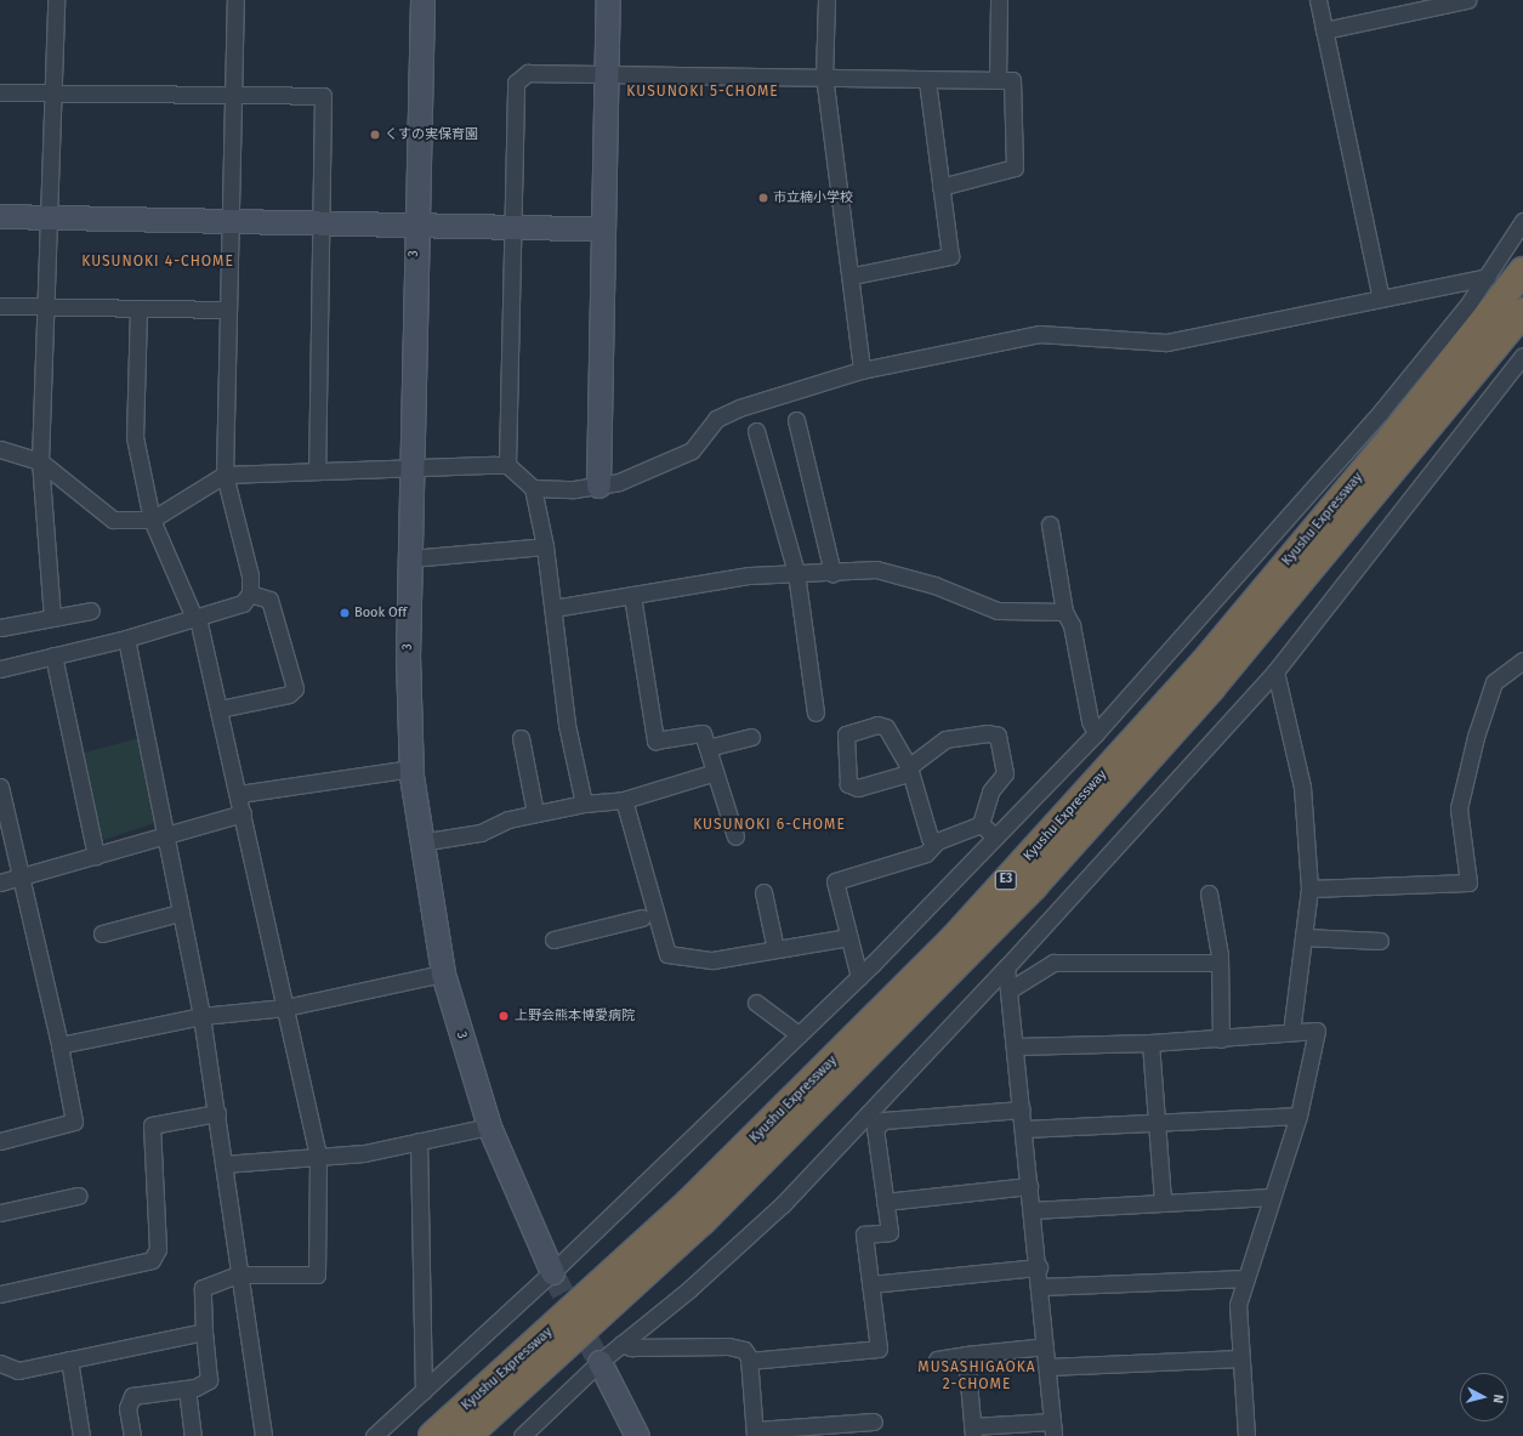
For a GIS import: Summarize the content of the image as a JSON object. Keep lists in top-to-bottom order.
{
  "streets": {
    "highway": ["Kyushu Expressway", "E3"],
    "street": ["3"]
  },
  "districts": [
    "KUSUNOKI 5-CHOME",
    "KUSUNOKI 4-CHOME",
    "KUSUNOKI 6-CHOME",
    "MUSASHIGAOKA 2-CHOME"
  ],
  "places": [
    "くすの実保育園",
    "市立楠小学校",
    "Book Off",
    "上野会熊本博愛病院"
  ],
  "north": "right"
}
